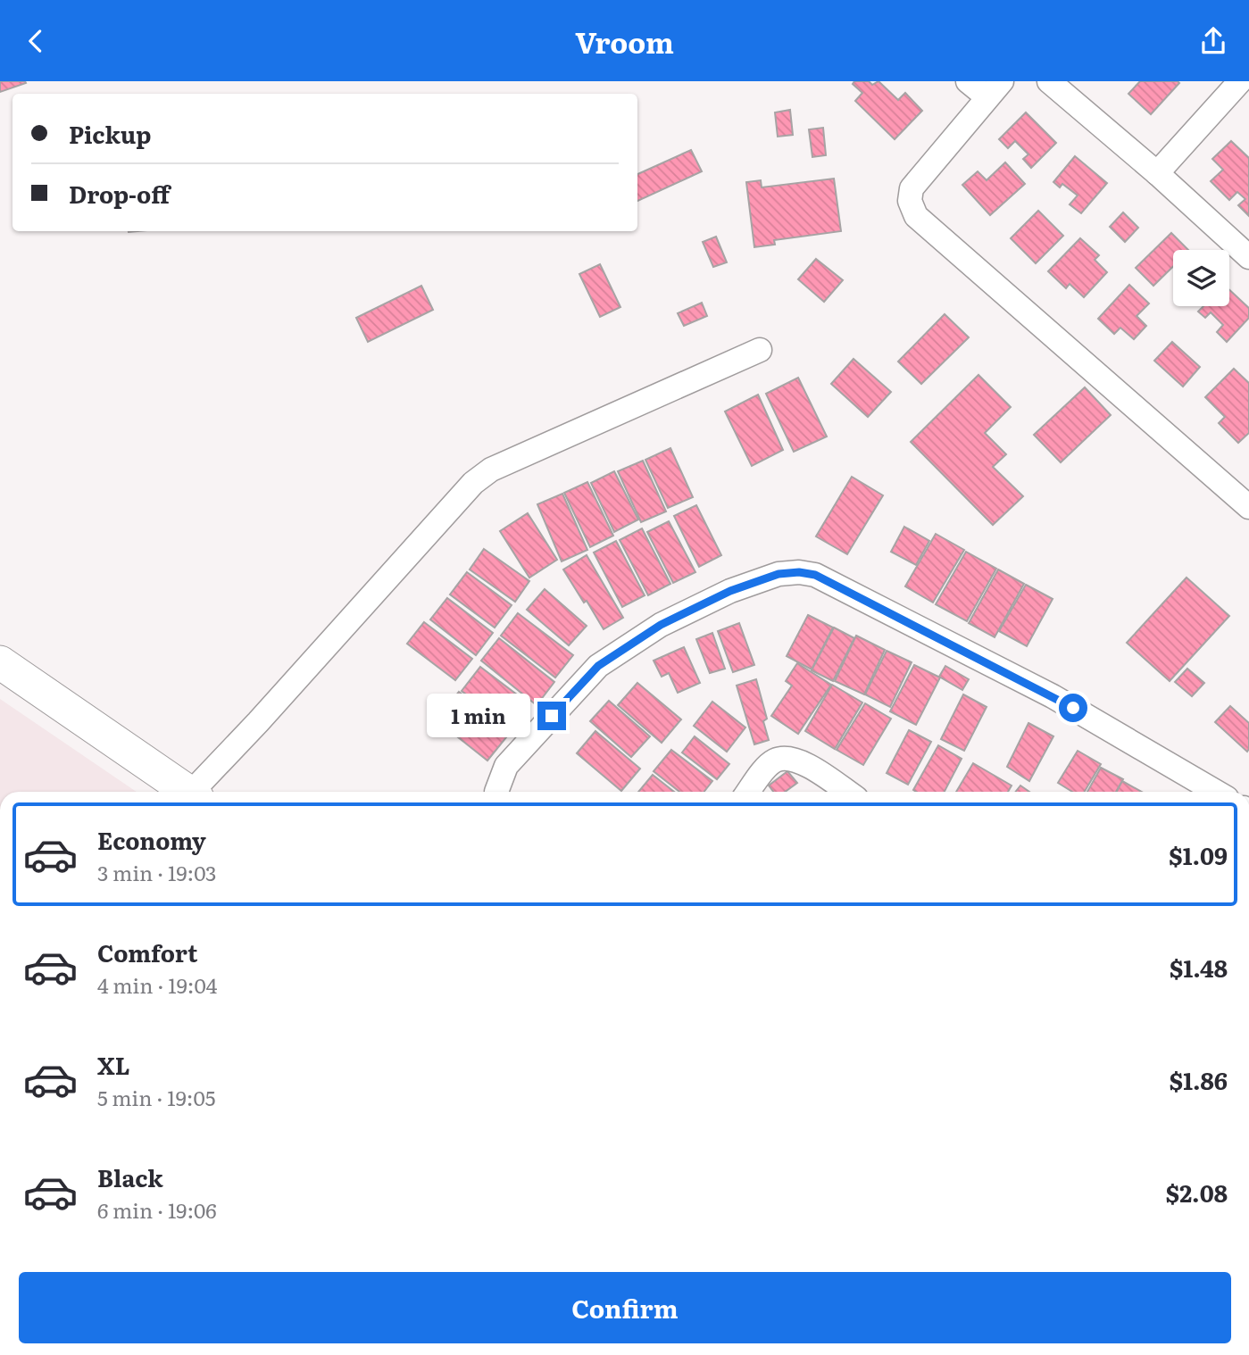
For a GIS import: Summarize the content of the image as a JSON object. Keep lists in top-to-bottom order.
{
  "page": {
    "header": "Vroom",
    "banner": ["Pickup", "Drop-off"],
    "bubble": "1 min",
    "list": [
      {
        "name": "Economy",
        "note": "3 min · 19:03",
        "value": "$1.09"
      },
      {
        "name": "Comfort",
        "note": "4 min · 19:04",
        "value": "$1.48"
      },
      {
        "name": "XL",
        "note": "5 min · 19:05",
        "value": "$1.86"
      },
      {
        "name": "Black",
        "note": "6 min · 19:06",
        "value": "$2.08"
      }
    ],
    "buttons": "Confirm"
  }
}
